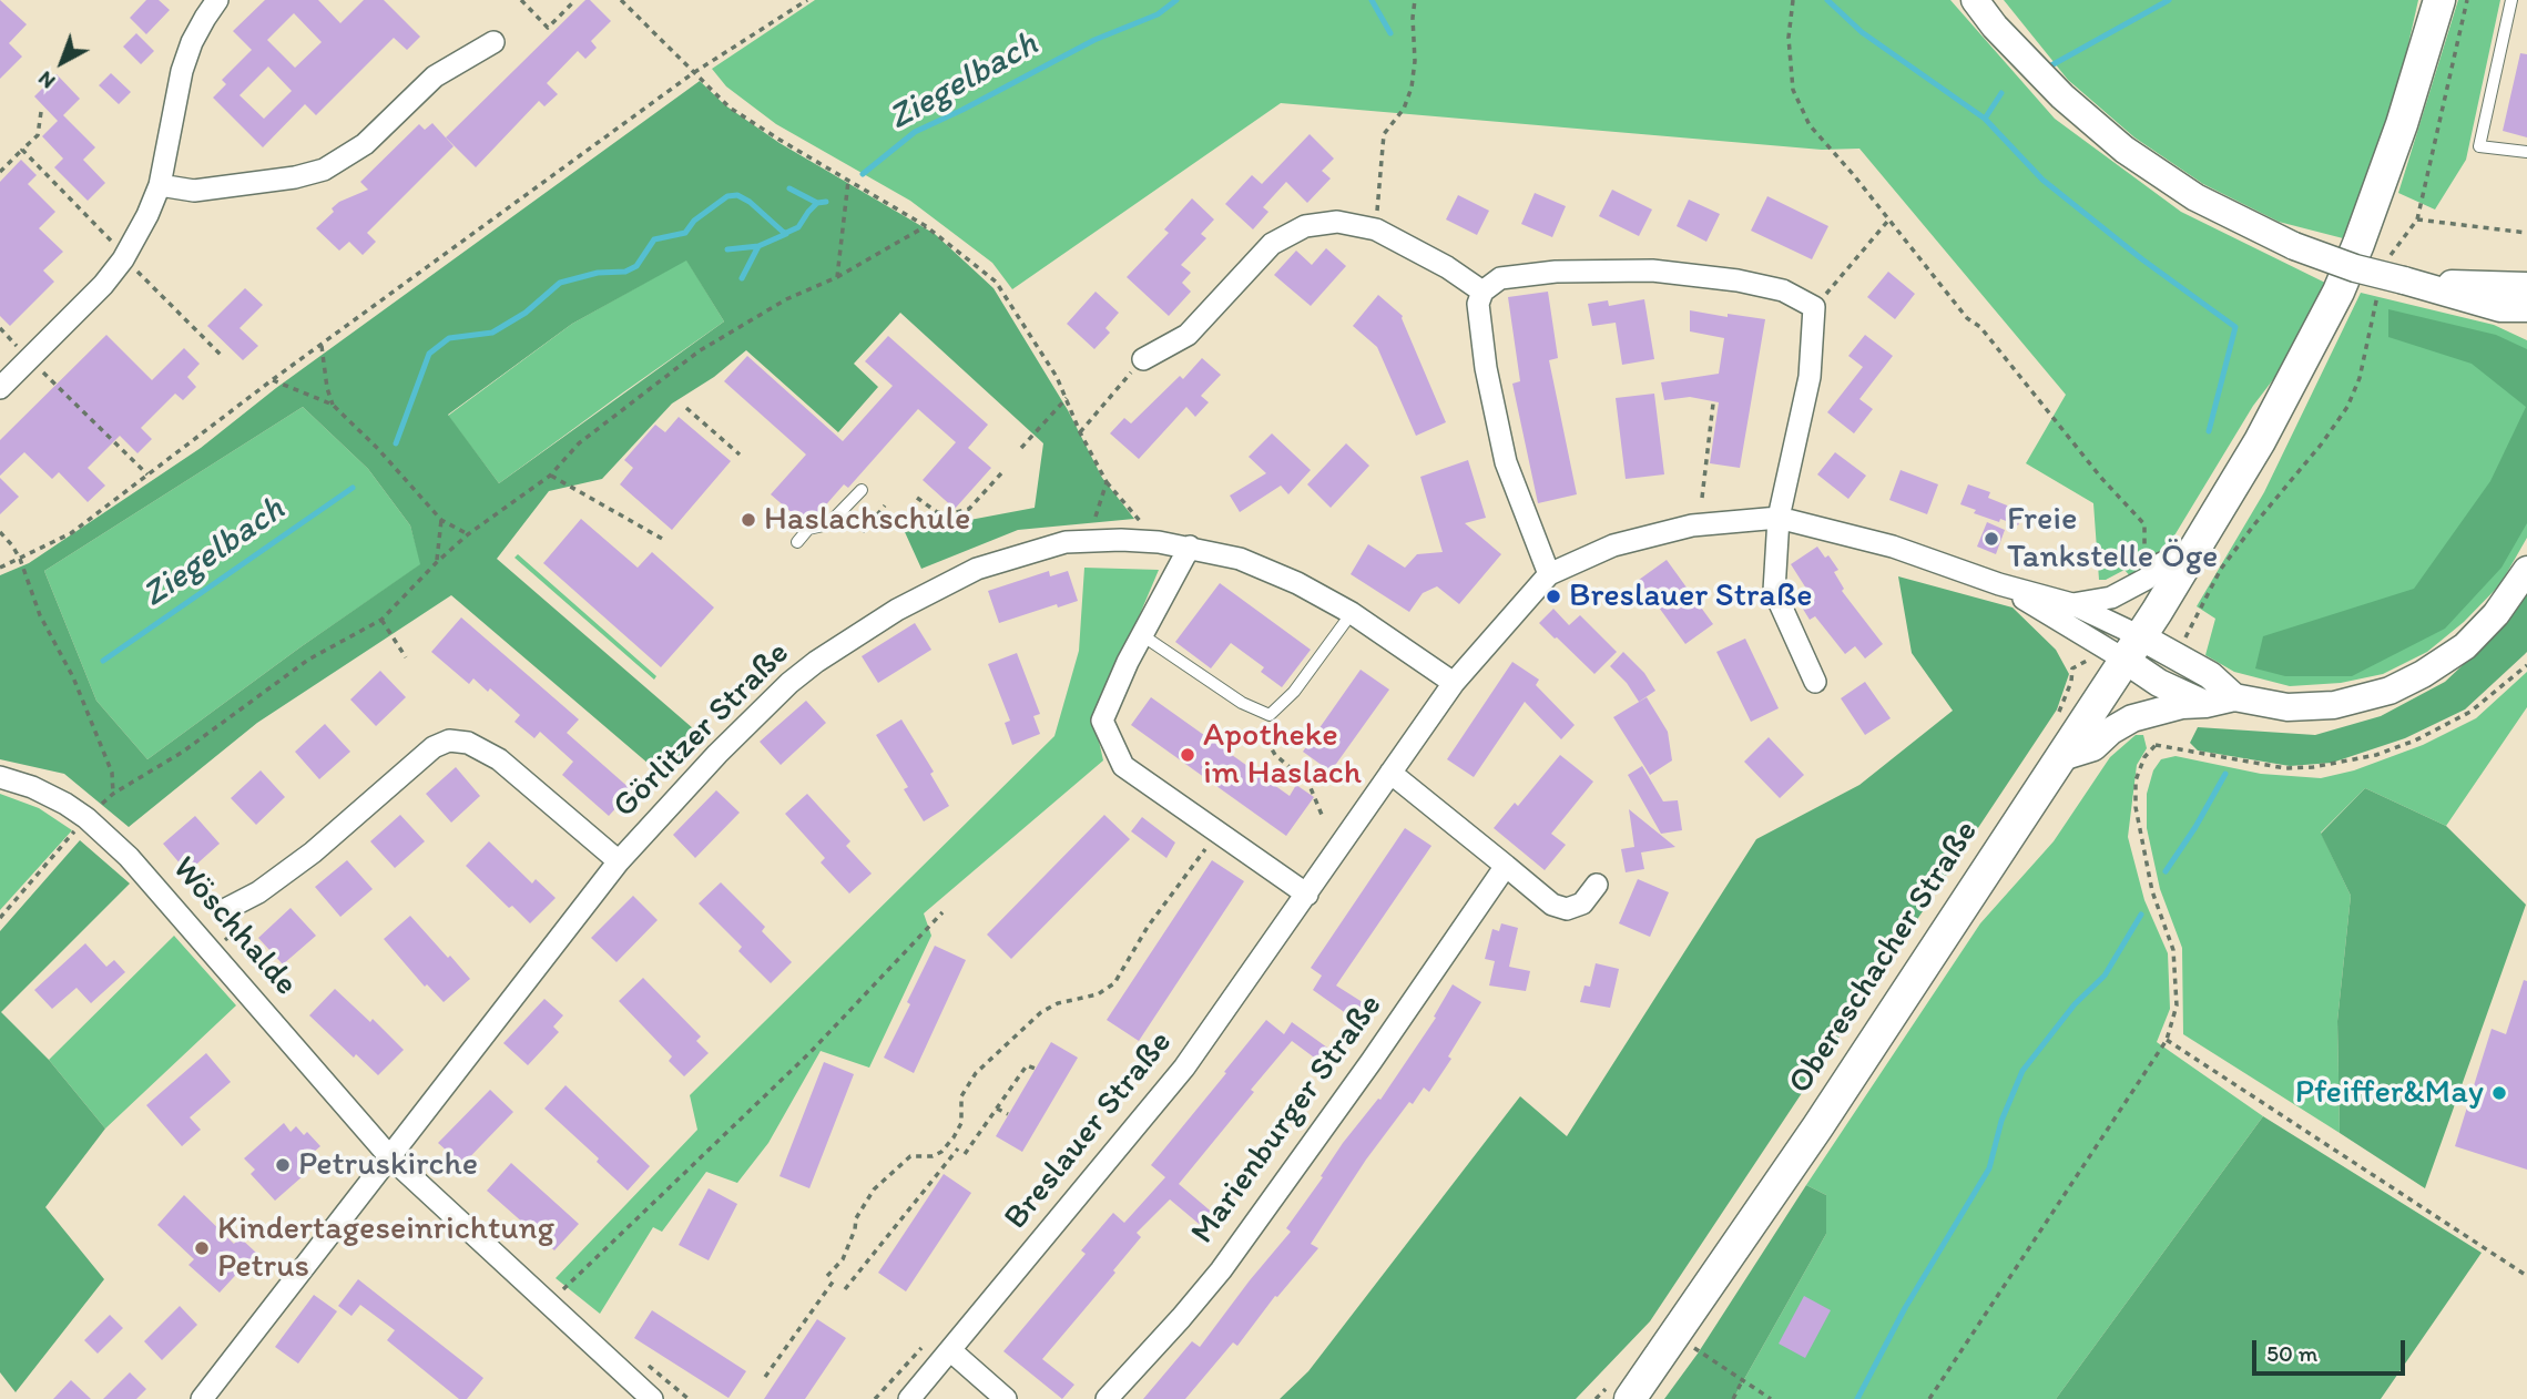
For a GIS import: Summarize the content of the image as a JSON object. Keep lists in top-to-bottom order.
{
  "streets": {
    "main road": ["Obereschacher Straße"],
    "street": [
      "Görlitzer Straße",
      "Wöschhalde",
      "Marienburger Straße",
      "Breslauer Straße"
    ]
  },
  "crossings": [
    ["Görlitzer Straße", "Wöschhalde"],
    ["Görlitzer Straße", "Breslauer Straße"],
    ["Obereschacher Straße", "Breslauer Straße"]
  ],
  "water": ["Ziegelbach"],
  "places": [
    "Haslachschule",
    "Freie Tankstelle Öge",
    "Breslauer Straße",
    "Apotheke im Haslach",
    "Pfeiffer&May",
    "Petruskirche",
    "Kindertageseinrichtung Petrus"
  ],
  "scale_bar": "50 m",
  "north": "bottom left"
}
